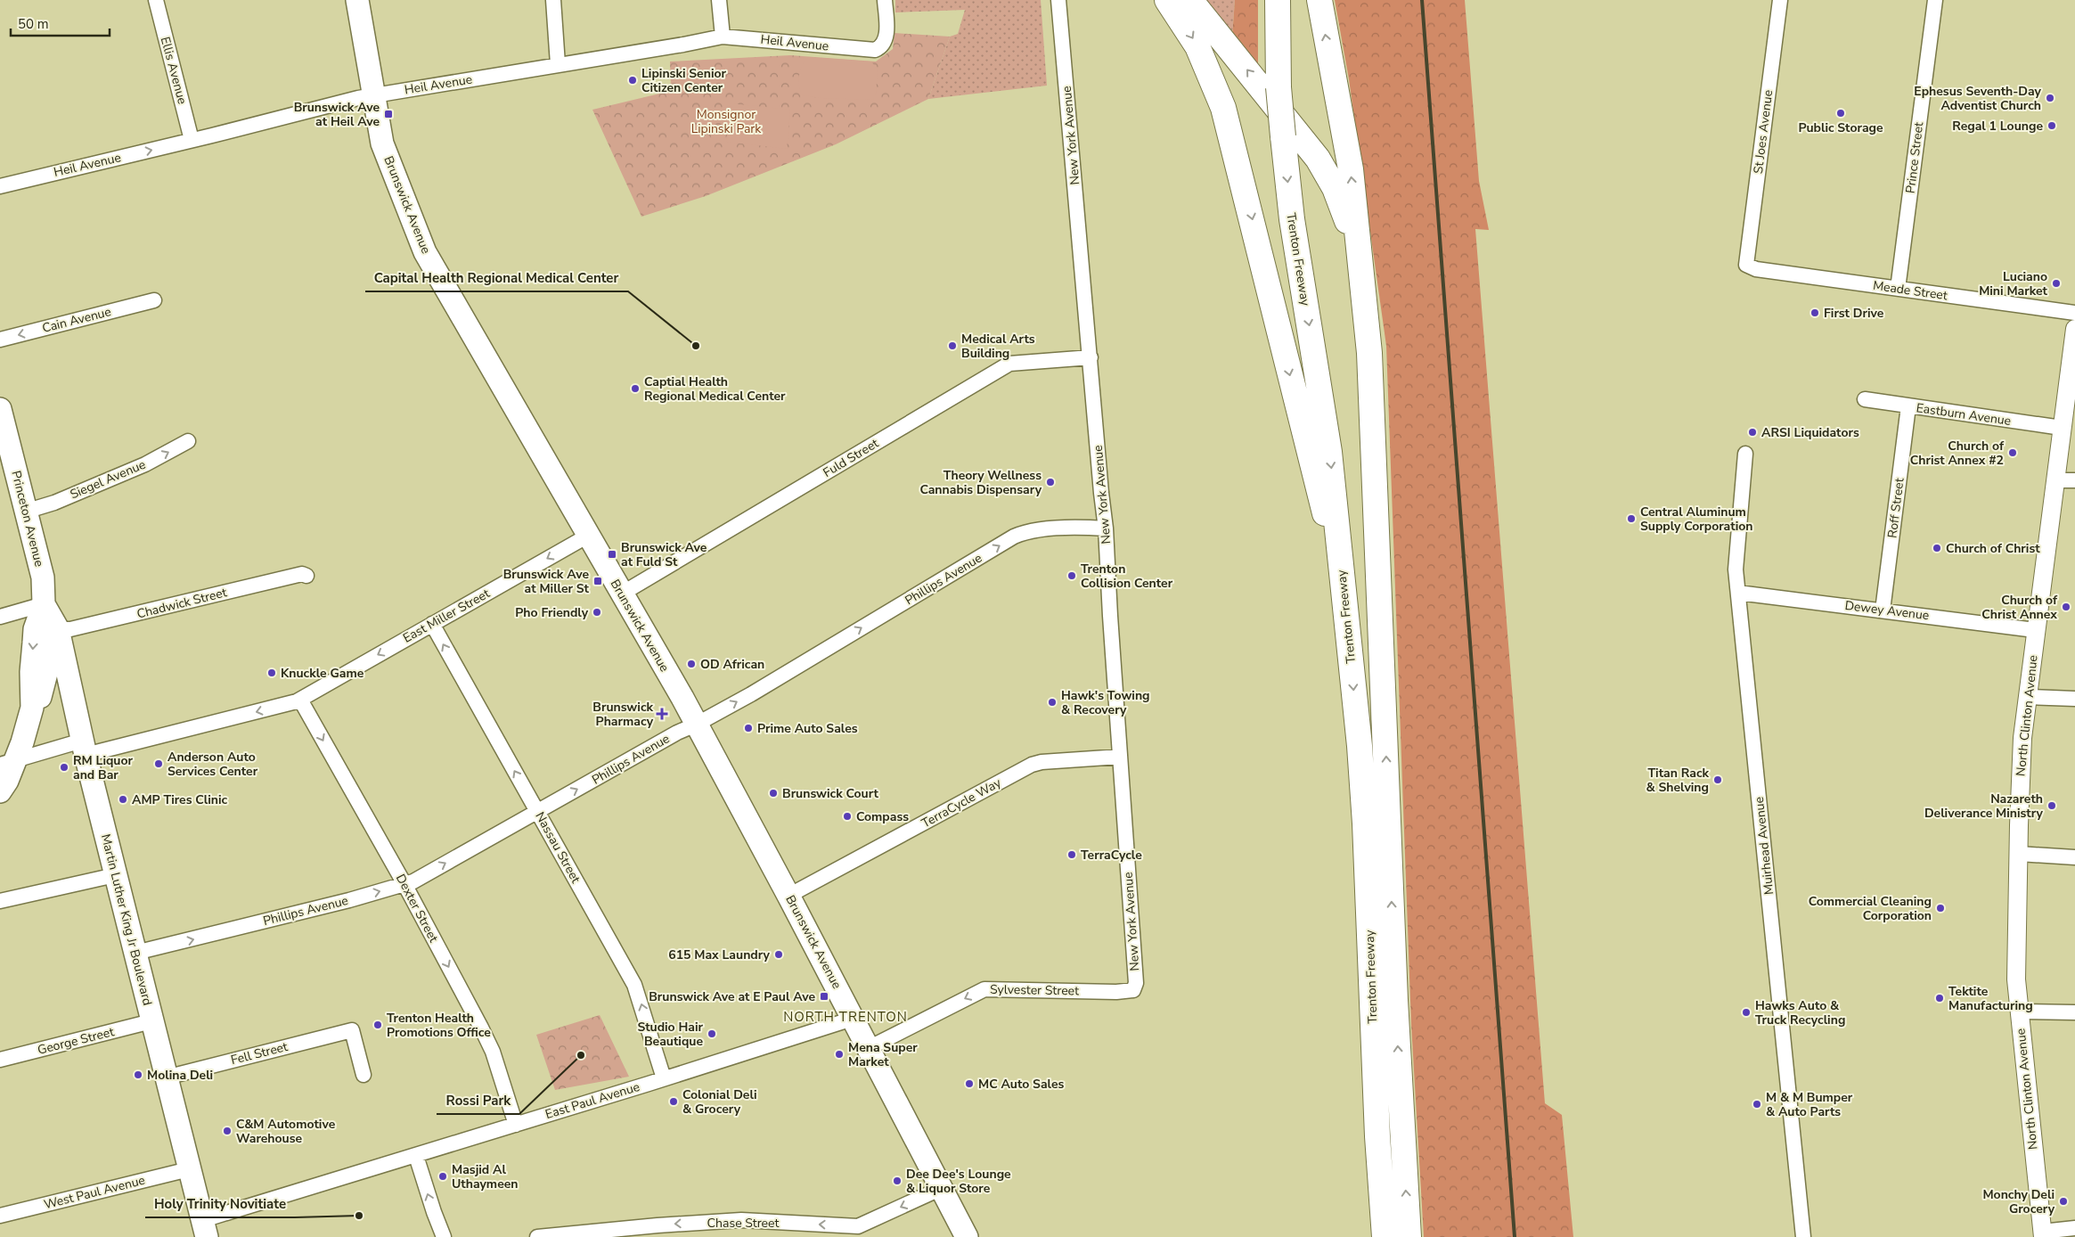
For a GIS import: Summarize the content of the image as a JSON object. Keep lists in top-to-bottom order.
{
  "streets": {
    "highway": ["Trenton Freeway"],
    "main road": ["Brunswick Avenue", "Princeton Avenue", "Martin Luther King Jr Boulevard"],
    "street": [
      "Heil Avenue",
      "Ellis Avenue",
      "St Joes Avenue",
      "New York Avenue",
      "Prince Street",
      "Meade Street",
      "Cain Avenue",
      "Eastburn Avenue",
      "Fuld Street",
      "Siegel Avenue",
      "Roff Street",
      "Phillips Avenue",
      "Chadwick Street",
      "Dewey Avenue",
      "East Miller Street",
      "North Clinton Avenue",
      "TerraCycle Way",
      "Muirhead Avenue",
      "Nassau Street",
      "Dexter Street",
      "Sylvester Street",
      "George Street",
      "Fell Street",
      "East Paul Avenue",
      "West Paul Avenue",
      "Chase Street"
    ]
  },
  "crossings": [
    ["Heil Avenue", "Ellis Avenue"],
    ["Heil Avenue", "Brunswick Avenue"],
    ["St Joes Avenue", "Meade Street"],
    ["New York Avenue", "Fuld Street"],
    ["New York Avenue", "Phillips Avenue"],
    ["New York Avenue", "TerraCycle Way"],
    ["New York Avenue", "Sylvester Street"],
    ["Prince Street", "Meade Street"],
    ["Brunswick Avenue", "Fuld Street"],
    ["Brunswick Avenue", "Phillips Avenue"],
    ["Brunswick Avenue", "East Miller Street"],
    ["Brunswick Avenue", "TerraCycle Way"],
    ["Brunswick Avenue", "Sylvester Street"],
    ["Brunswick Avenue", "East Paul Avenue"],
    ["Brunswick Avenue", "Chase Street"],
    ["Eastburn Avenue", "Roff Street"],
    ["Eastburn Avenue", "North Clinton Avenue"],
    ["Siegel Avenue", "Princeton Avenue"],
    ["Roff Street", "Dewey Avenue"],
    ["Princeton Avenue", "Martin Luther King Jr Boulevard"],
    ["Phillips Avenue", "Nassau Street"],
    ["Phillips Avenue", "Dexter Street"],
    ["Phillips Avenue", "Martin Luther King Jr Boulevard"],
    ["Chadwick Street", "Martin Luther King Jr Boulevard"],
    ["Dewey Avenue", "North Clinton Avenue"],
    ["Dewey Avenue", "Muirhead Avenue"],
    ["East Miller Street", "Nassau Street"],
    ["East Miller Street", "Dexter Street"],
    ["East Miller Street", "Martin Luther King Jr Boulevard"],
    ["Nassau Street", "East Paul Avenue"],
    ["Dexter Street", "East Paul Avenue"],
    ["Martin Luther King Jr Boulevard", "George Street"],
    ["Martin Luther King Jr Boulevard", "Fell Street"],
    ["Martin Luther King Jr Boulevard", "East Paul Avenue"],
    ["Martin Luther King Jr Boulevard", "West Paul Avenue"]
  ],
  "one_way": [
    "Cain Avenue",
    "Siegel Avenue",
    "Phillips Avenue",
    "East Miller Street",
    "Nassau Street",
    "Dexter Street",
    "Sylvester Street",
    "Chase Street"
  ],
  "districts": ["NORTH TRENTON"],
  "parks": ["Monsignor Lipinski Park"],
  "places": {
    "other": [
      "Lipinski Senior Citizen Center",
      "Ephesus Seventh-Day Adventist Church",
      "Public Storage",
      "Regal 1 Lounge",
      "Luciano Mini Market",
      "First Drive",
      "Capital Health Regional Medical Center",
      "Medical Arts Building",
      "Captial Health Regional Medical Center",
      "ARSI Liquidators",
      "Church of Christ Annex #2",
      "Theory Wellness Cannabis Dispensary",
      "Central Aluminum Supply Corporation",
      "Church of Christ",
      "Trenton Collision Center",
      "Church of Christ Annex",
      "Pho Friendly",
      "OD African",
      "Knuckle Game",
      "Hawk's Towing & Recovery",
      "Prime Auto Sales",
      "Anderson Auto Services Center",
      "RM Liquor and Bar",
      "Titan Rack & Shelving",
      "Brunswick Court",
      "AMP Tires Clinic",
      "Nazareth Deliverance Ministry",
      "Compass",
      "TerraCycle",
      "Commercial Cleaning Corporation",
      "615 Max Laundry",
      "Tektite Manufacturing",
      "Hawks Auto & Truck Recycling",
      "Trenton Health Promotions Office",
      "Studio Hair Beautique",
      "Mena Super Market",
      "Rossi Park",
      "Molina Deli",
      "MC Auto Sales",
      "Colonial Deli & Grocery",
      "M & M Bumper & Auto Parts",
      "C&M Automotive Warehouse",
      "Masjid Al Uthaymeen",
      "Dee Dee's Lounge & Liquor Store",
      "Monchy Deli Grocery",
      "Holy Trinity Novitiate"
    ],
    "transit": [
      "Brunswick Ave at Heil Ave",
      "Brunswick Ave at Fuld St",
      "Brunswick Ave at Miller St",
      "Brunswick Ave at E Paul Ave"
    ],
    "health": ["Brunswick Pharmacy"]
  },
  "scale_bar": "50 m"
}
